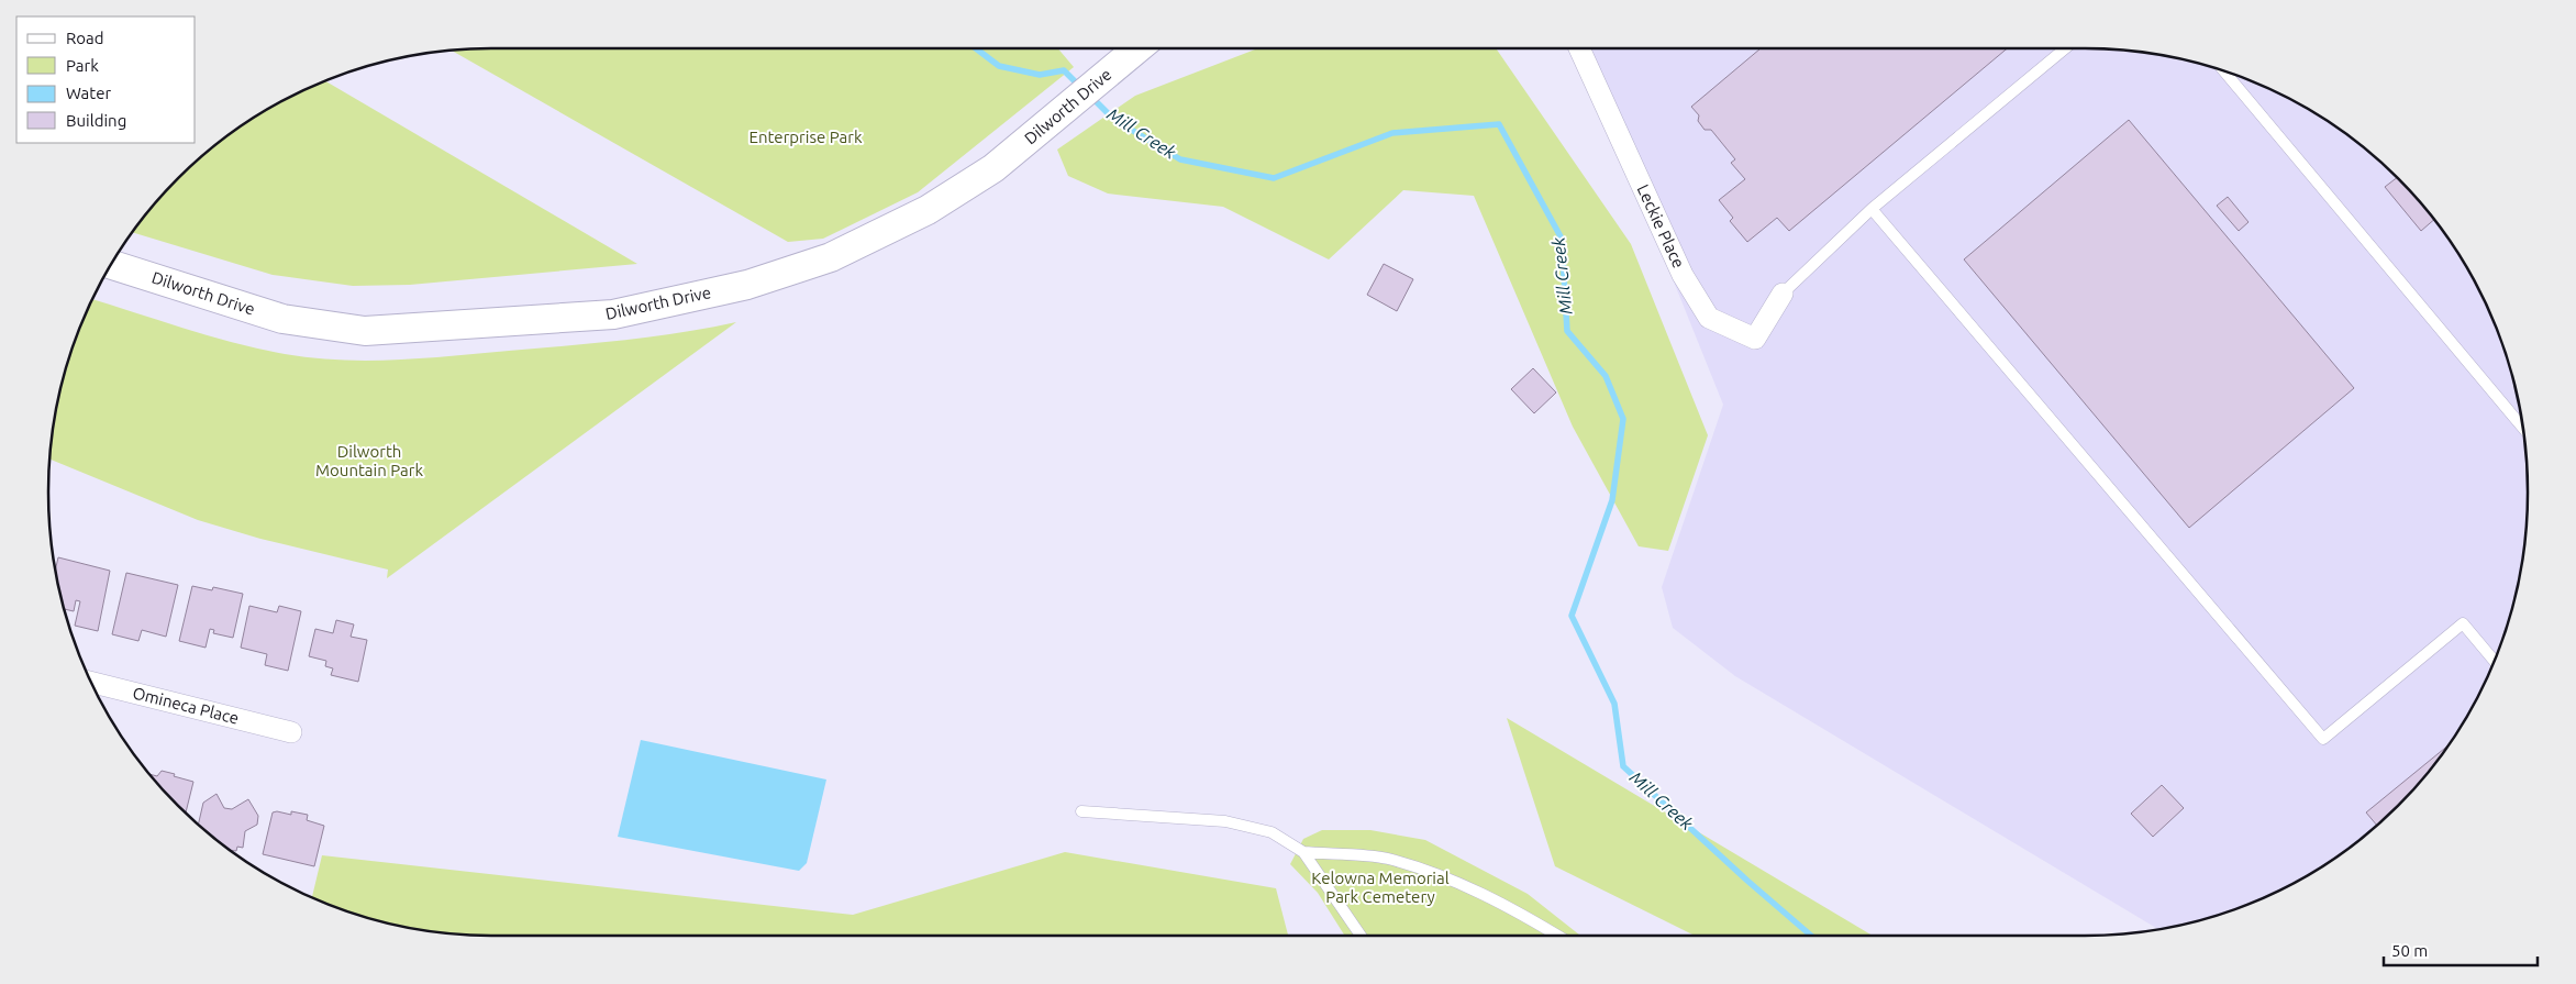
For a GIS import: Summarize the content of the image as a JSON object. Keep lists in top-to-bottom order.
{
  "streets": {
    "street": ["Dilworth Drive", "Leckie Place", "Omineca Place"]
  },
  "water": ["Mill Creek"],
  "parks": ["Enterprise Park", "Dilworth Mountain Park", "Kelowna Memorial Park Cemetery"],
  "legend": [
    "Road",
    "Park",
    "Water",
    "Building"
  ],
  "scale_bar": "50 m"
}
